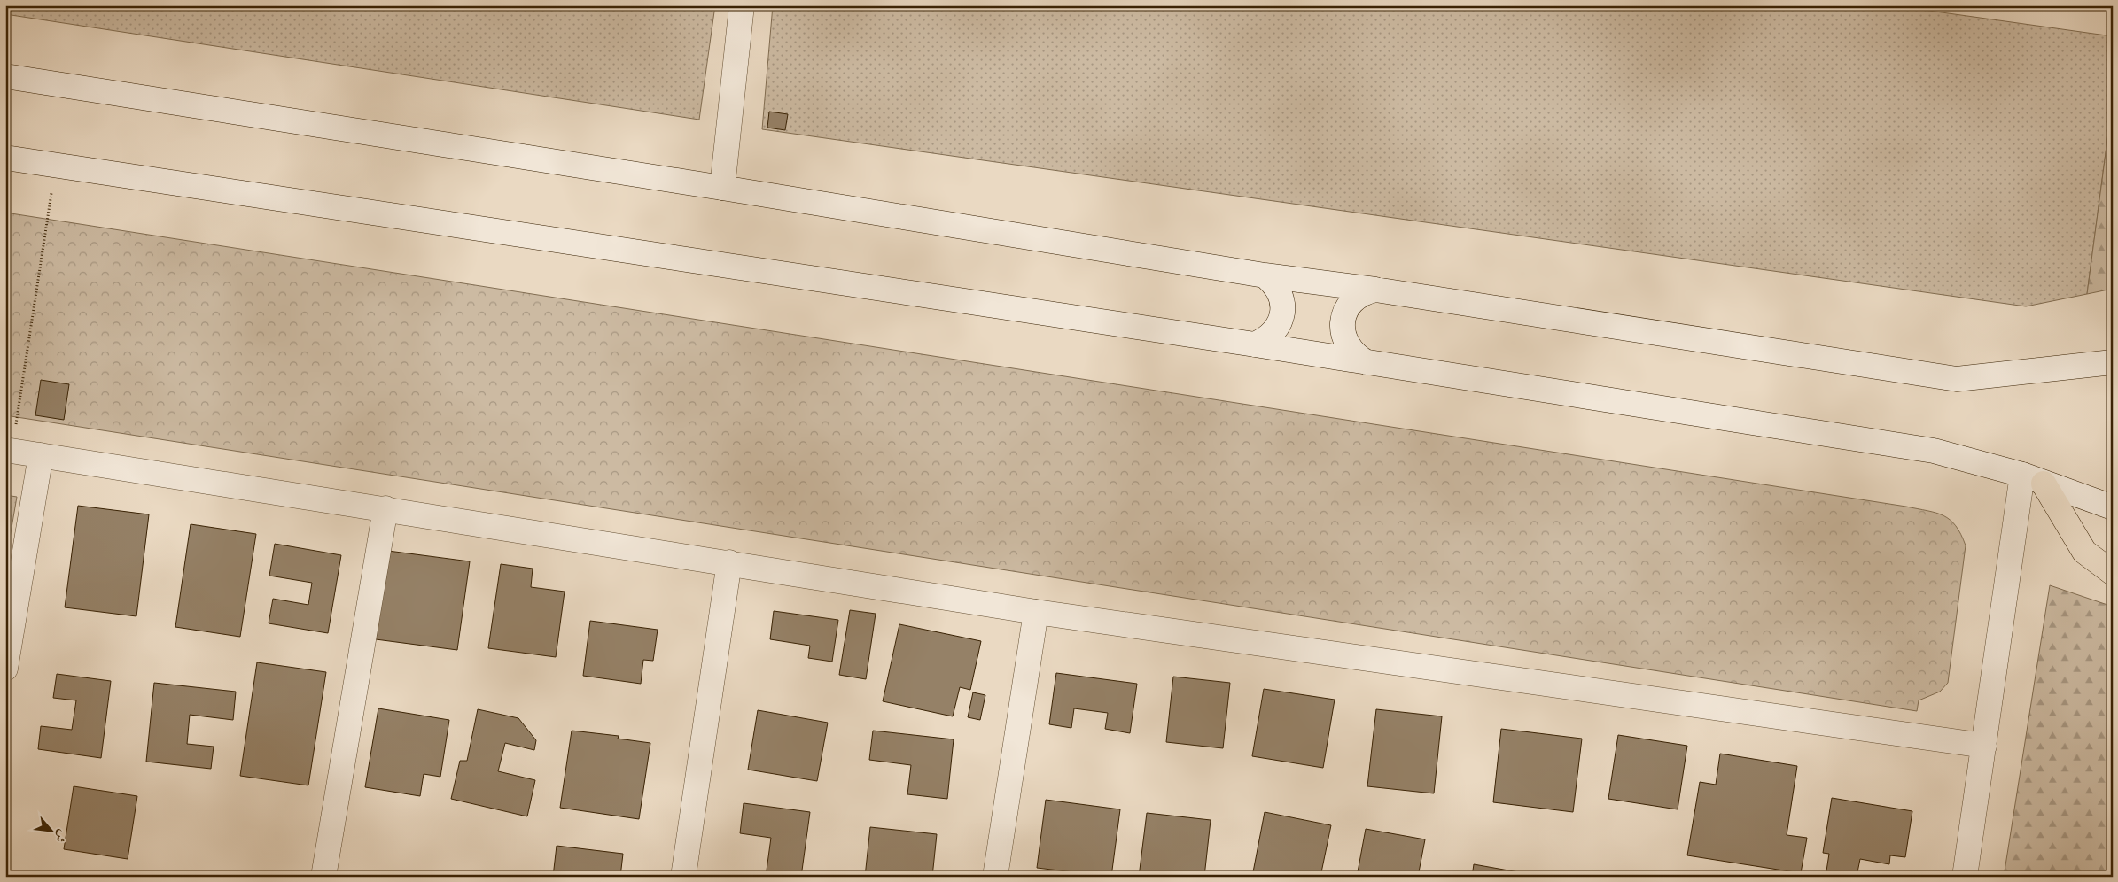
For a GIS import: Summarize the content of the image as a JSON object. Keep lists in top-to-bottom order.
{
  "north": "bottom right"
}
